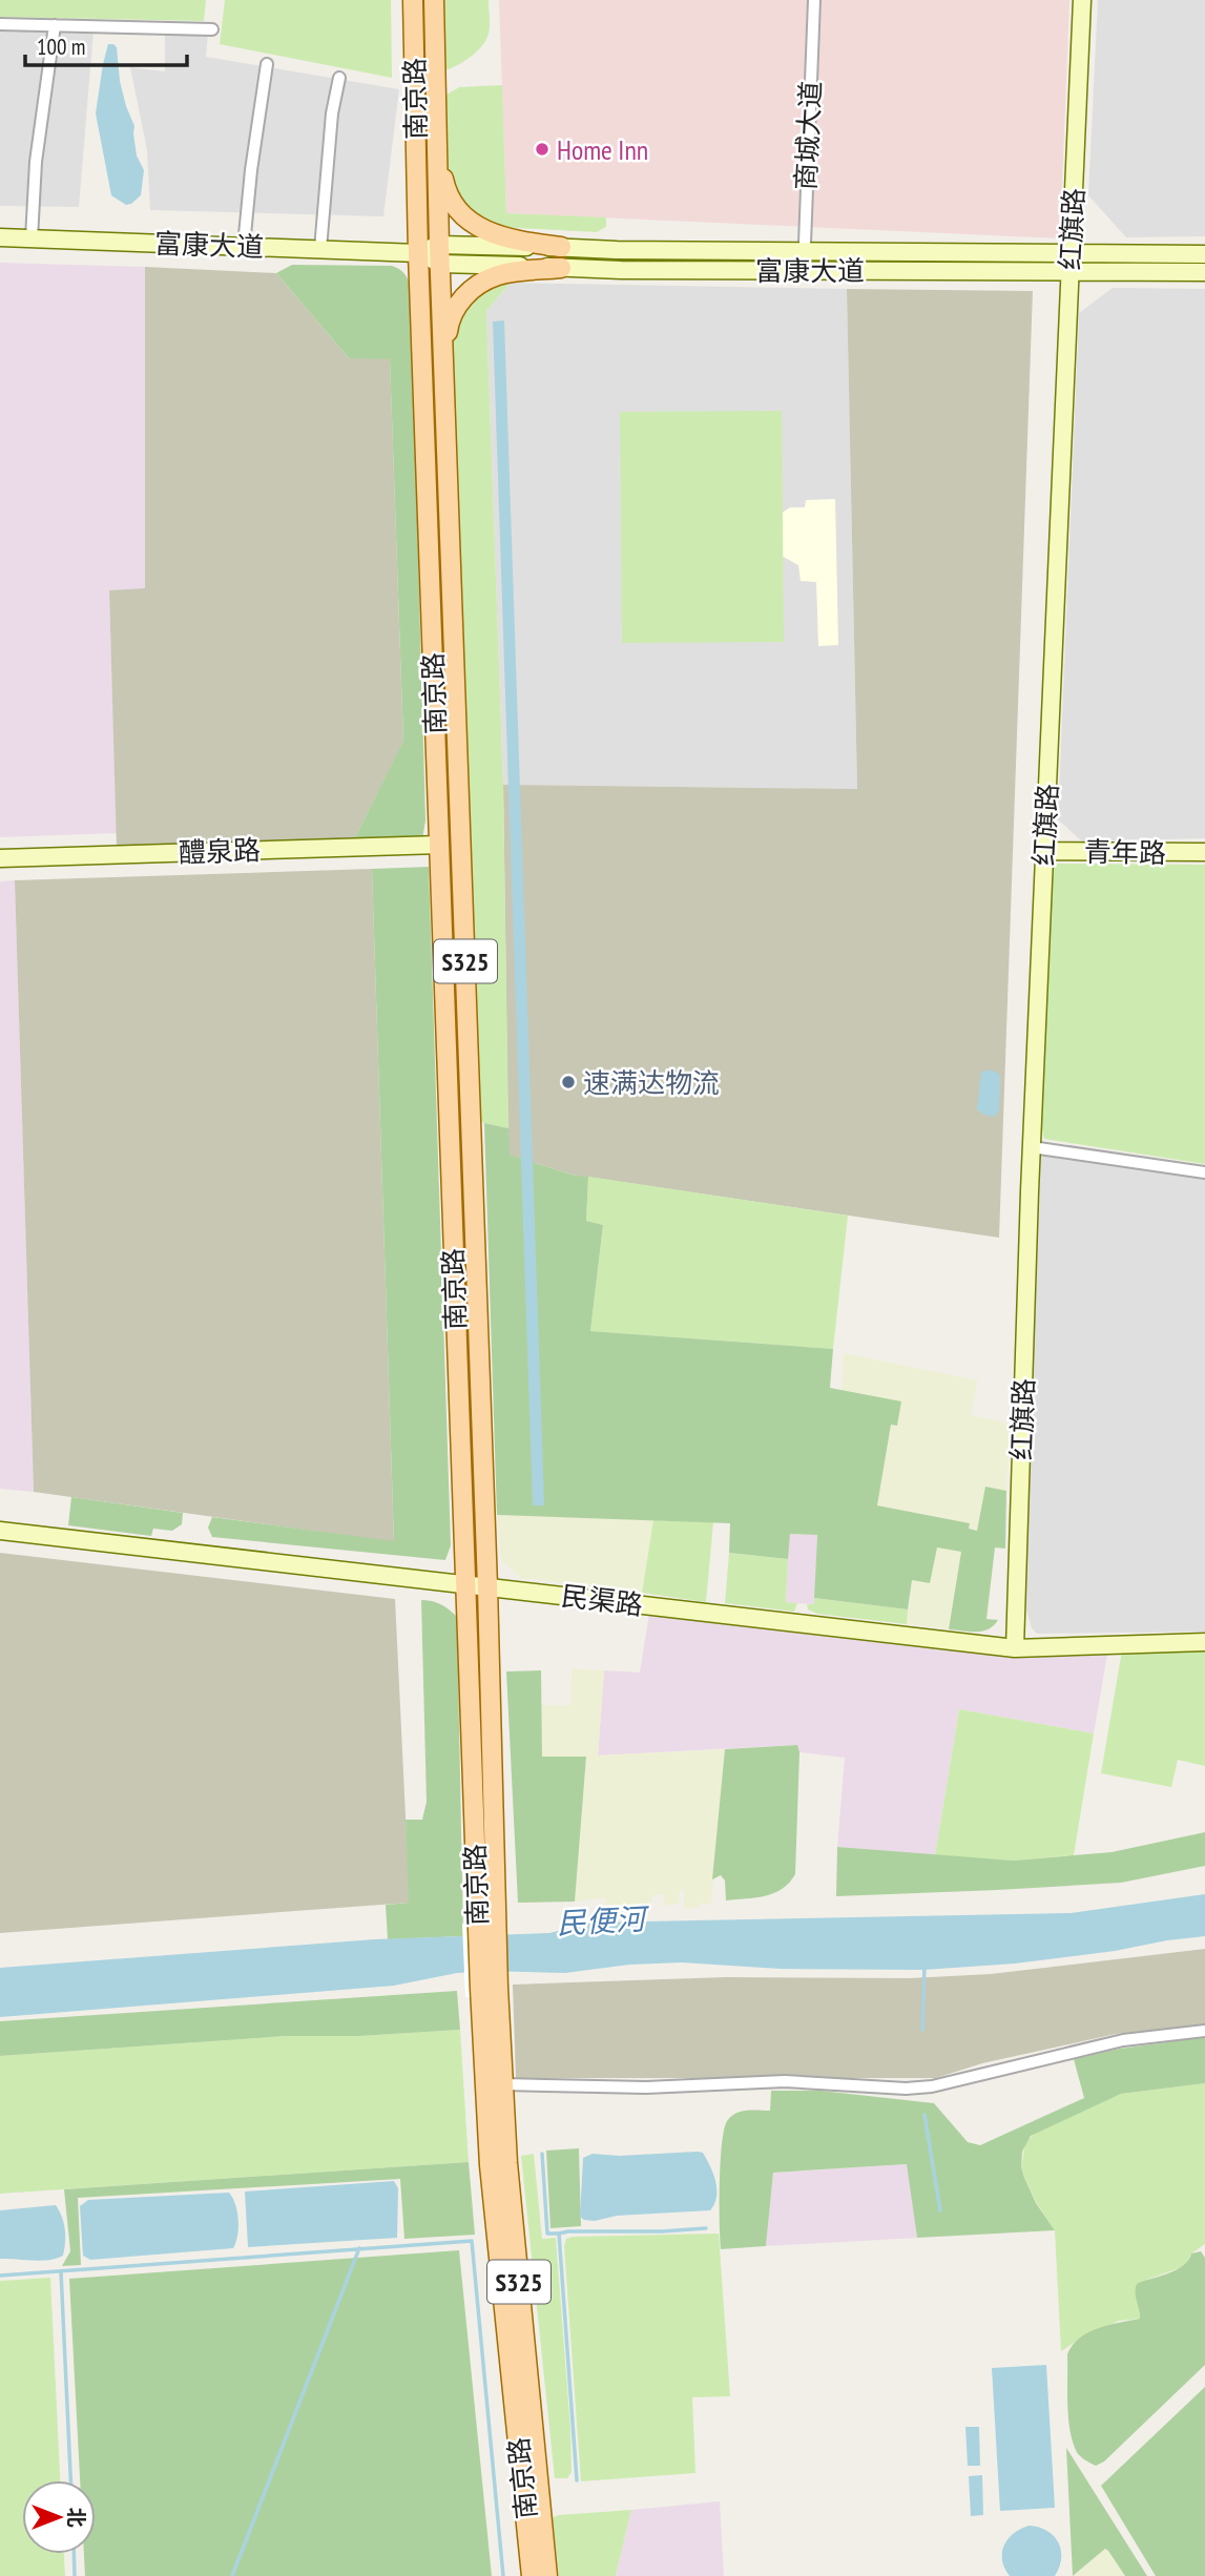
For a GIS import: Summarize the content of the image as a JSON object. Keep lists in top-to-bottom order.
{
  "streets": {
    "main road": ["南京路", "S325"],
    "street": [
      "商城大道",
      "红旗路",
      "富康大道",
      "醴泉路",
      "青年路",
      "民渠路"
    ]
  },
  "crossings": [
    ["南京路", "富康大道"],
    ["南京路", "醴泉路"],
    ["南京路", "民渠路"],
    ["商城大道", "富康大道"],
    ["红旗路", "富康大道"],
    ["红旗路", "青年路"],
    ["红旗路", "民渠路"]
  ],
  "water": ["民便河"],
  "places": ["Home Inn", "速满达物流"],
  "scale_bar": "100 m",
  "north": "right"
}
